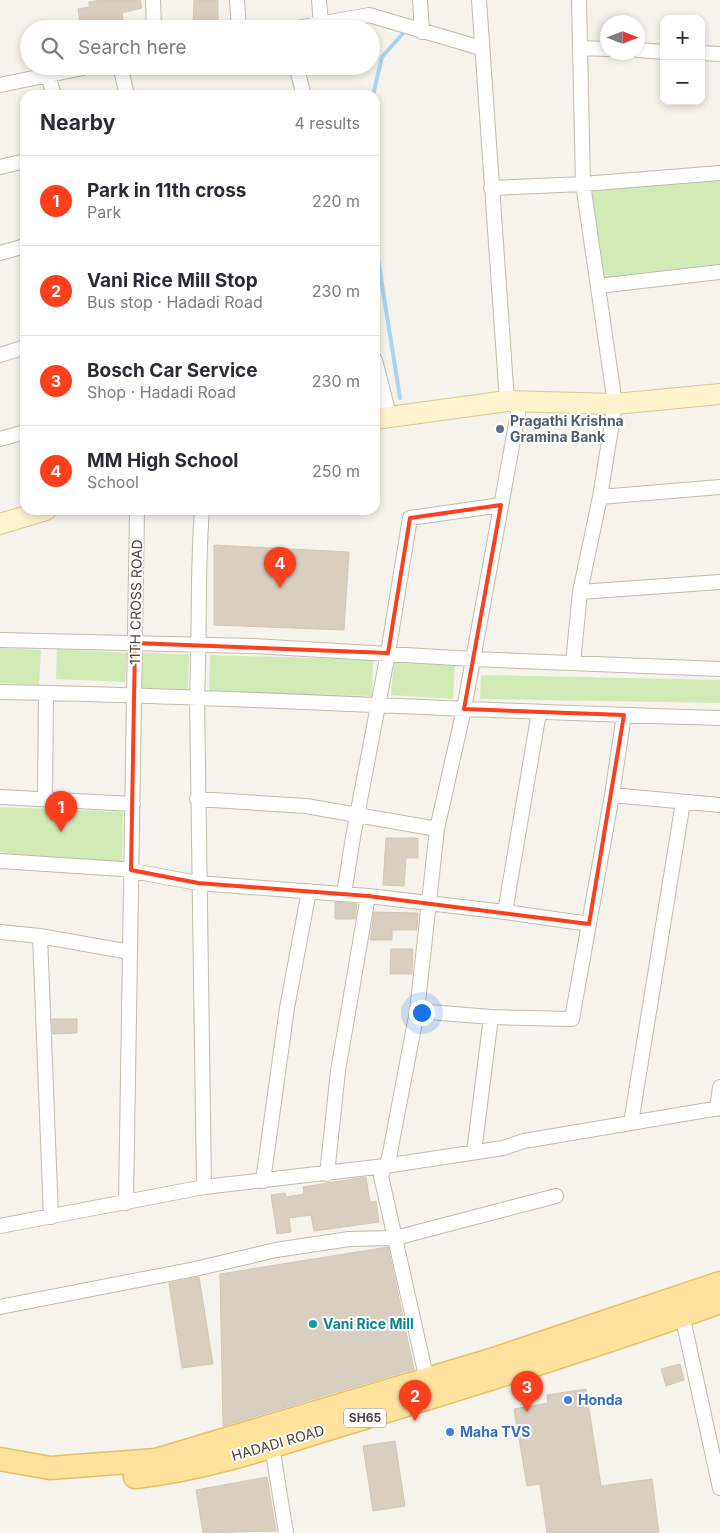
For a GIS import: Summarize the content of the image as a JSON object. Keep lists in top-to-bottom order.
{
  "streets": {
    "main road": ["SH65", "HADADI ROAD"],
    "street": ["11TH CROSS ROAD"]
  },
  "places": [
    "Pragathi Krishna Gramina Bank",
    "Vani Rice Mill",
    "Honda",
    "Maha TVS"
  ],
  "north": "right",
  "page": {
    "map_buttons": ["+", "−"],
    "search": "Search here",
    "heading": ["Nearby", "4 results"],
    "list": [
      {
        "mark": "1",
        "name": "Park in 11th cross",
        "note": "Park",
        "value": "220 m"
      },
      {
        "mark": "2",
        "name": "Vani Rice Mill Stop",
        "note": "Bus stop · Hadadi Road",
        "value": "230 m"
      },
      {
        "mark": "3",
        "name": "Bosch Car Service",
        "note": "Shop · Hadadi Road",
        "value": "230 m"
      },
      {
        "mark": "4",
        "name": "MM High School",
        "note": "School",
        "value": "250 m"
      }
    ],
    "pins": [
      "4",
      "1",
      "3",
      "2"
    ]
  }
}
